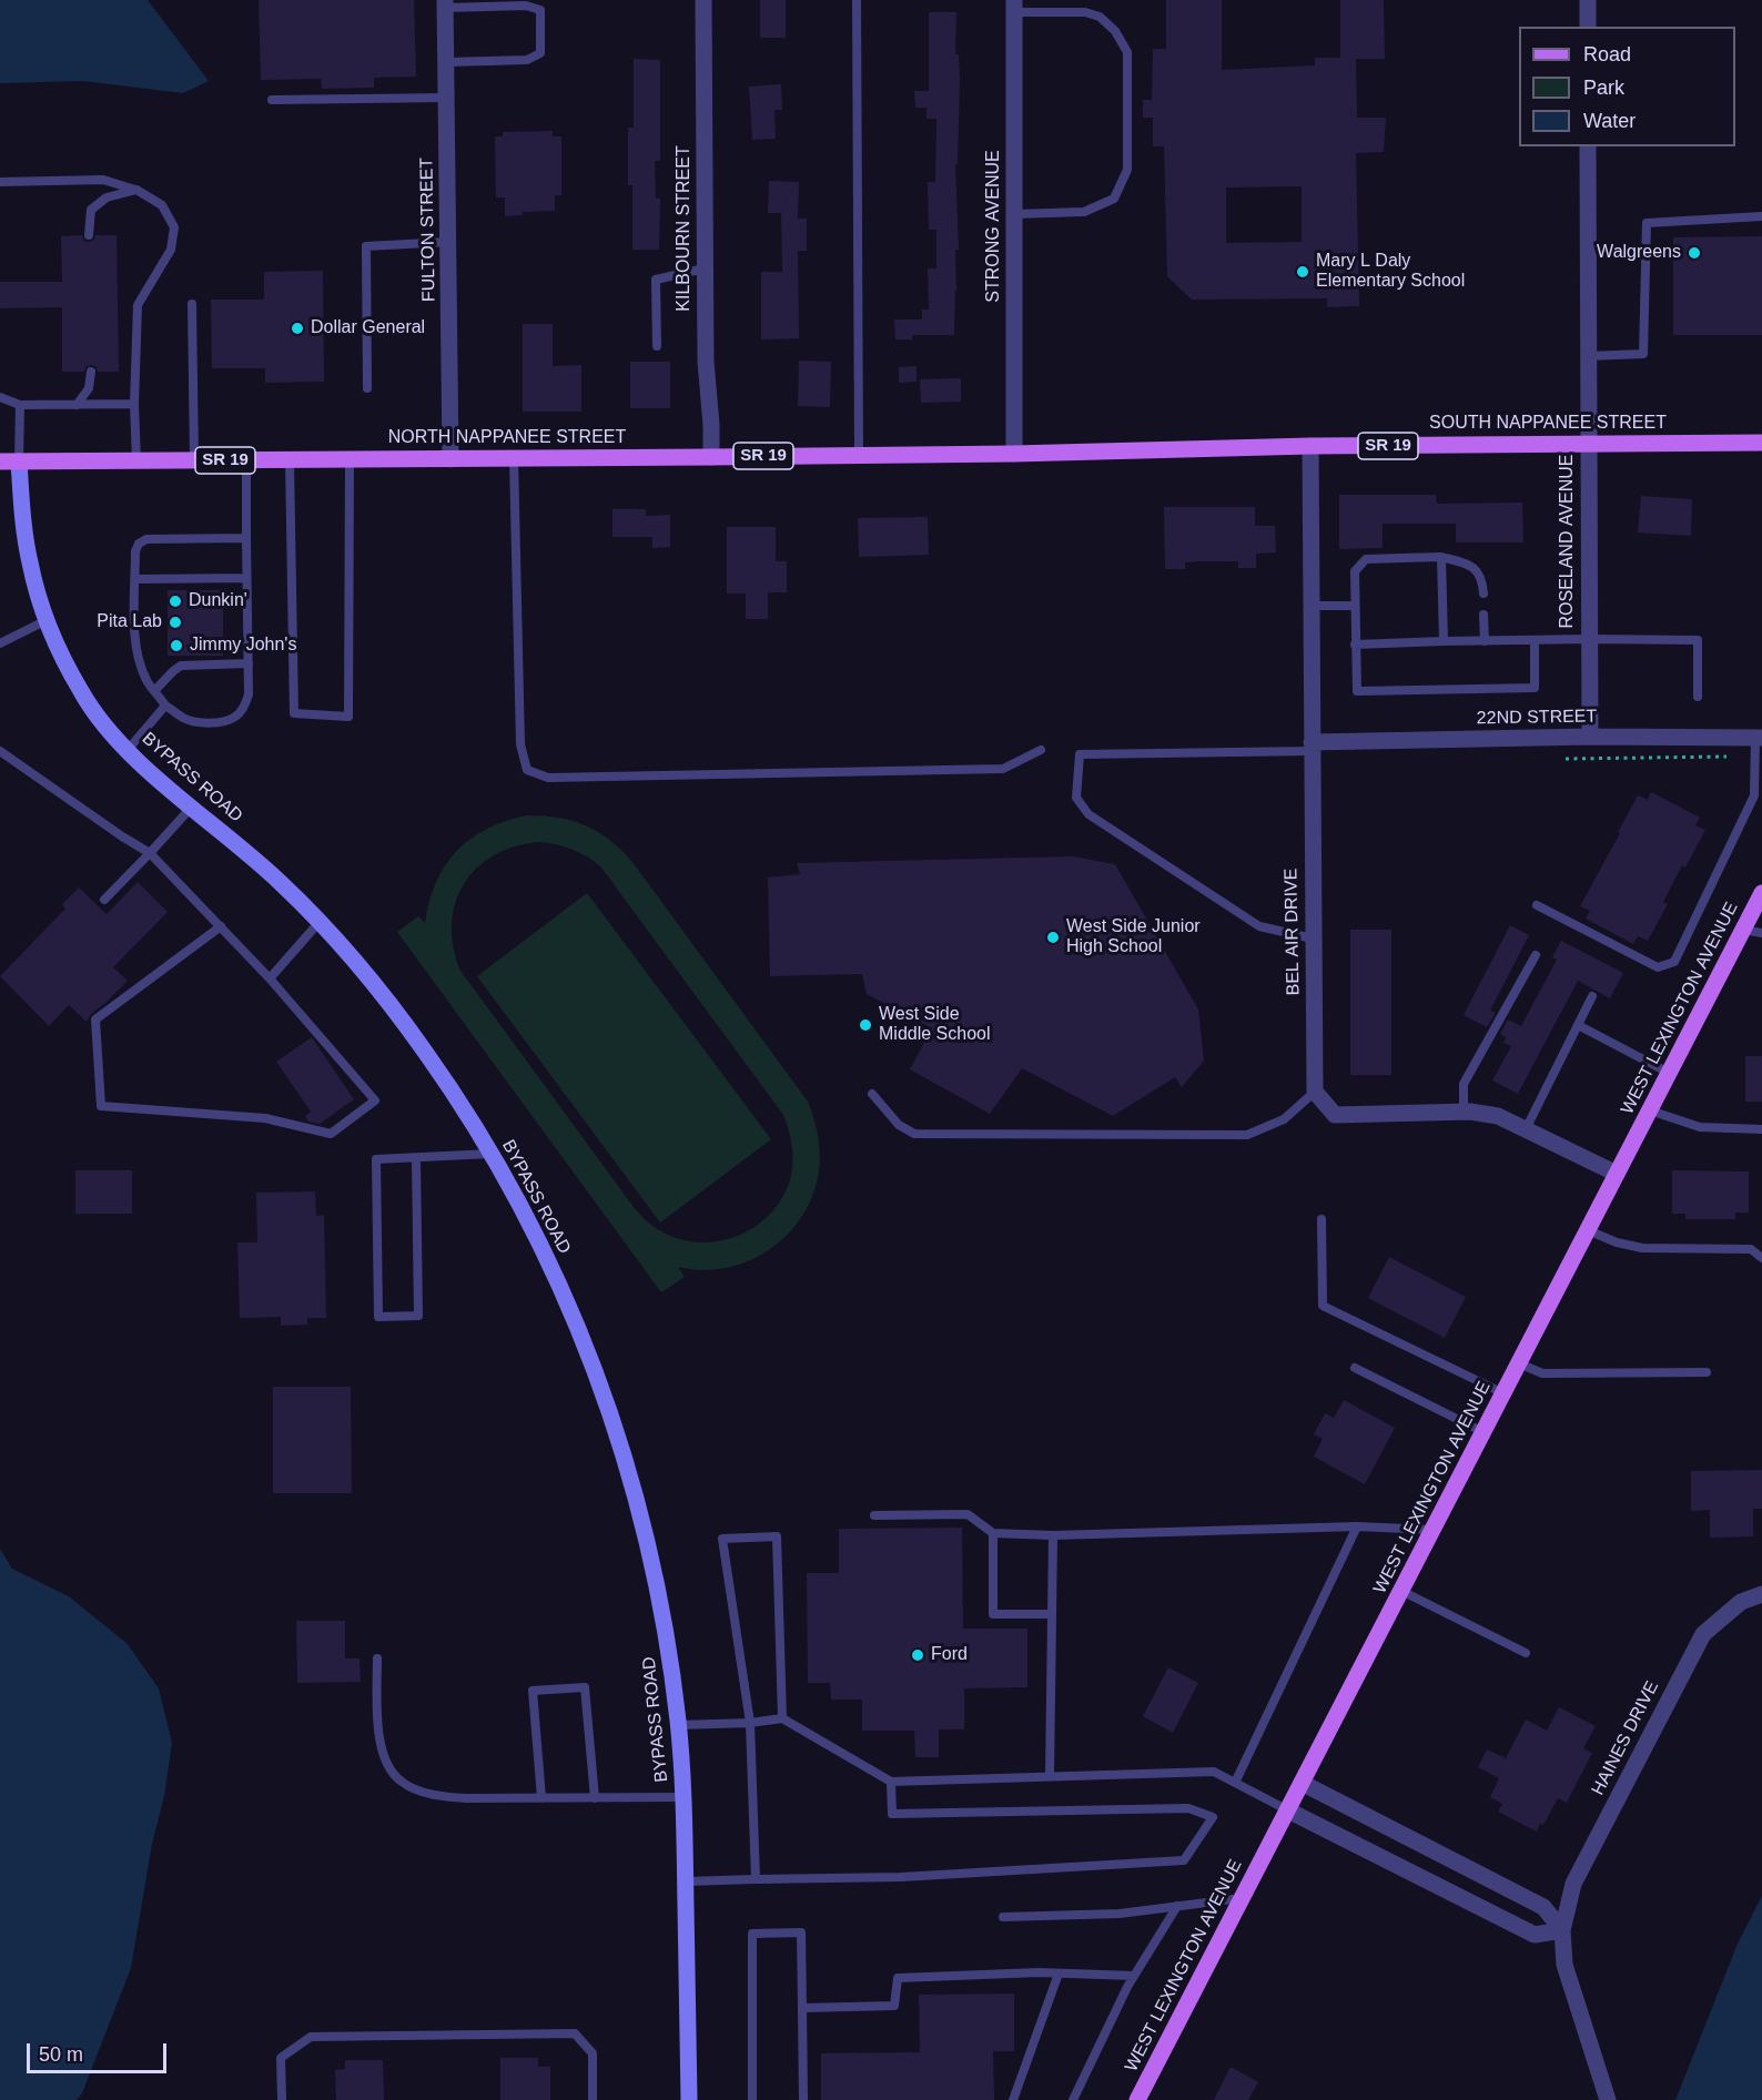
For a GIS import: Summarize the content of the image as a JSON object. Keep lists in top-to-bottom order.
{
  "streets": {
    "main road": [
      "SOUTH NAPPANEE STREET",
      "NORTH NAPPANEE STREET",
      "SR 19",
      "BYPASS ROAD",
      "WEST LEXINGTON AVENUE"
    ],
    "street": [
      "STRONG AVENUE",
      "KILBOURN STREET",
      "FULTON STREET",
      "ROSELAND AVENUE",
      "22ND STREET",
      "BEL AIR DRIVE",
      "HAINES DRIVE"
    ]
  },
  "crossings": [
    ["STRONG AVENUE", "SOUTH NAPPANEE STREET"],
    ["STRONG AVENUE", "NORTH NAPPANEE STREET"],
    ["KILBOURN STREET", "NORTH NAPPANEE STREET"],
    ["FULTON STREET", "NORTH NAPPANEE STREET"],
    ["SOUTH NAPPANEE STREET", "NORTH NAPPANEE STREET"],
    ["SOUTH NAPPANEE STREET", "ROSELAND AVENUE"],
    ["SOUTH NAPPANEE STREET", "BEL AIR DRIVE"],
    ["NORTH NAPPANEE STREET", "BYPASS ROAD"],
    ["ROSELAND AVENUE", "22ND STREET"],
    ["22ND STREET", "BEL AIR DRIVE"]
  ],
  "places": [
    "Walgreens",
    "Mary L Daly Elementary School",
    "Dollar General",
    "Dunkin'",
    "Pita Lab",
    "Jimmy John's",
    "West Side Junior High School",
    "West Side Middle School",
    "Ford"
  ],
  "legend": ["Road", "Park", "Water"],
  "scale_bar": "50 m"
}
